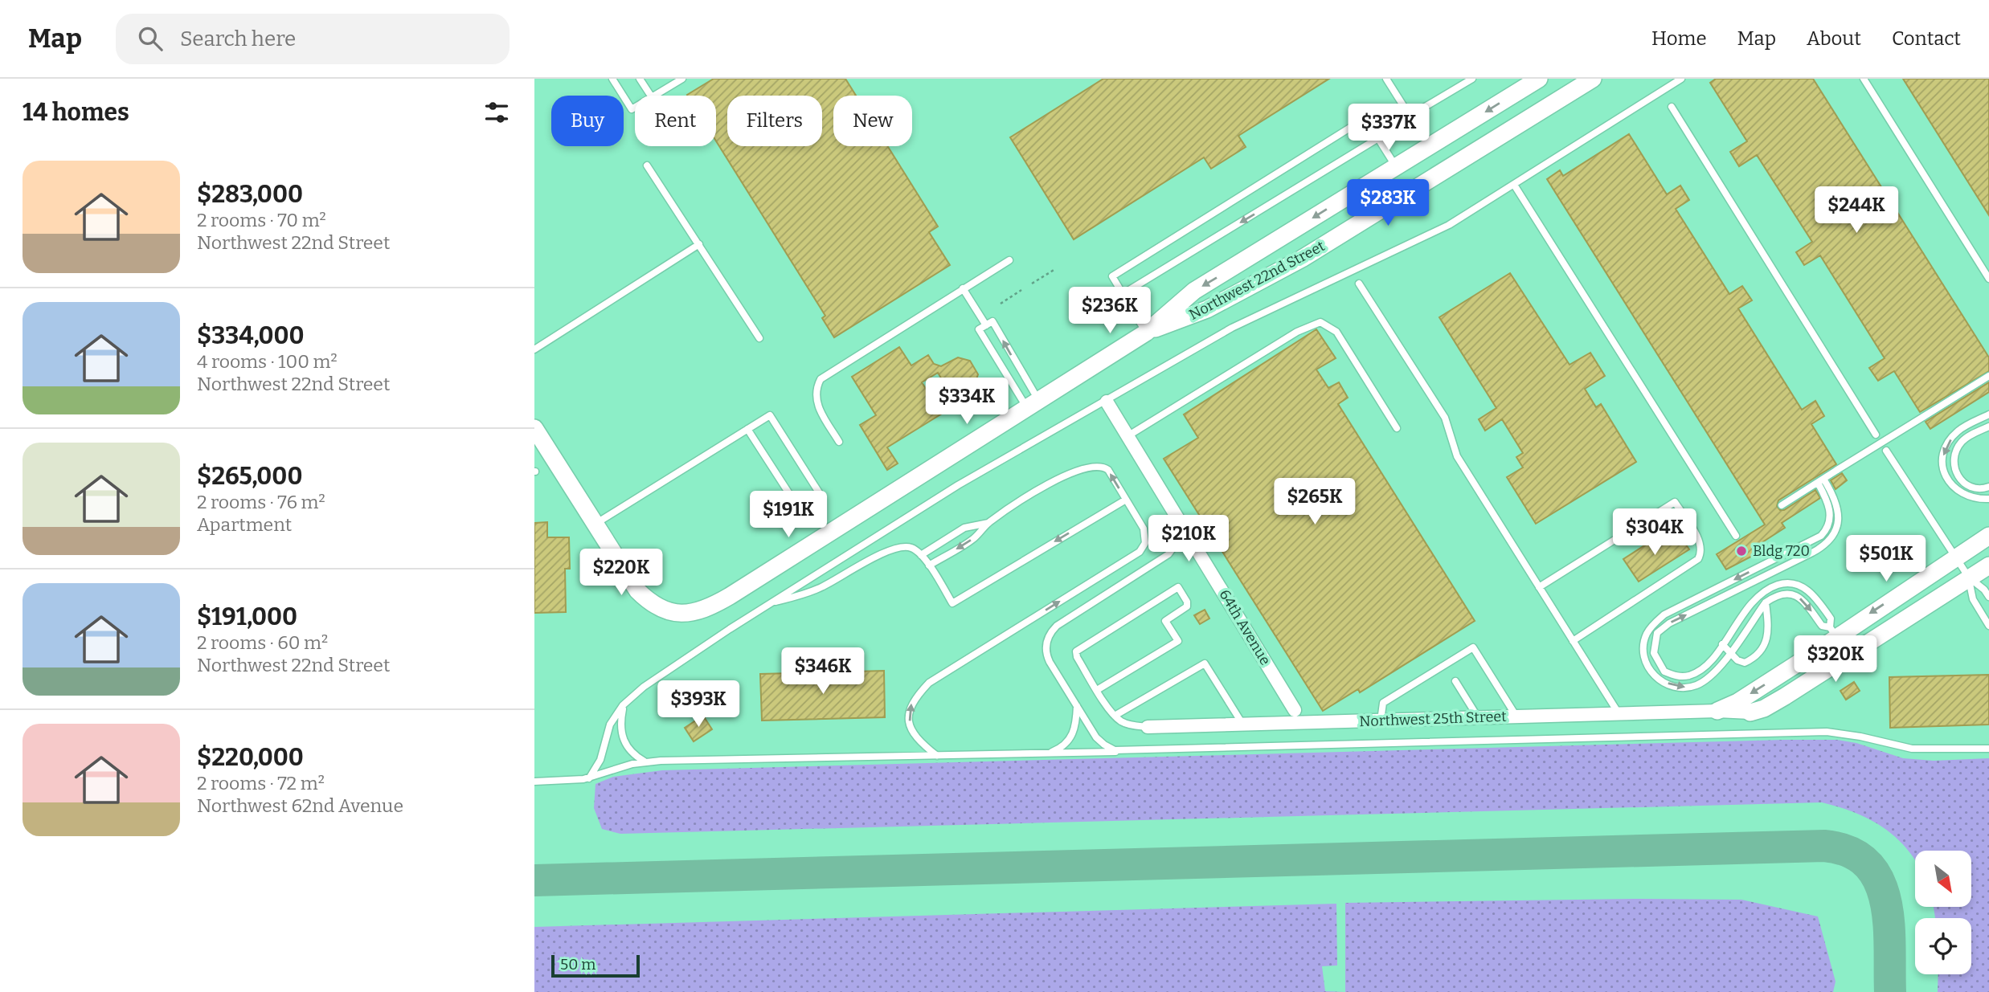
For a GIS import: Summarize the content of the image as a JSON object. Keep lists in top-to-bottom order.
{
  "streets": {
    "street": ["Northwest 22nd Street", "64th Avenue", "Northwest 25th Street"]
  },
  "places": ["Bldg 720"],
  "scale_bar": "50 m",
  "north": "bottom right",
  "page": {
    "header": "Map",
    "search": "Search here",
    "nav": [
      "Home",
      "Map",
      "About",
      "Contact"
    ],
    "heading": "14 homes",
    "chip": [
      "Buy",
      "Rent",
      "Filters",
      "New"
    ],
    "price": [
      "$337K",
      "$283K",
      "$244K",
      "$236K",
      "$334K",
      "$265K",
      "$191K",
      "$304K",
      "$210K",
      "$501K",
      "$220K",
      "$320K",
      "$346K",
      "$393K"
    ],
    "list": [
      {
        "name": "$283,000",
        "note": "2 rooms · 70 m² · Northwest 22nd Street"
      },
      {
        "name": "$334,000",
        "note": "4 rooms · 100 m² · Northwest 22nd Street"
      },
      {
        "name": "$265,000",
        "note": "2 rooms · 76 m² · Apartment"
      },
      {
        "name": "$191,000",
        "note": "2 rooms · 60 m² · Northwest 22nd Street"
      },
      {
        "name": "$220,000",
        "note": "2 rooms · 72 m² · Northwest 62nd Avenue"
      }
    ],
    "scale": "50 m"
  }
}
